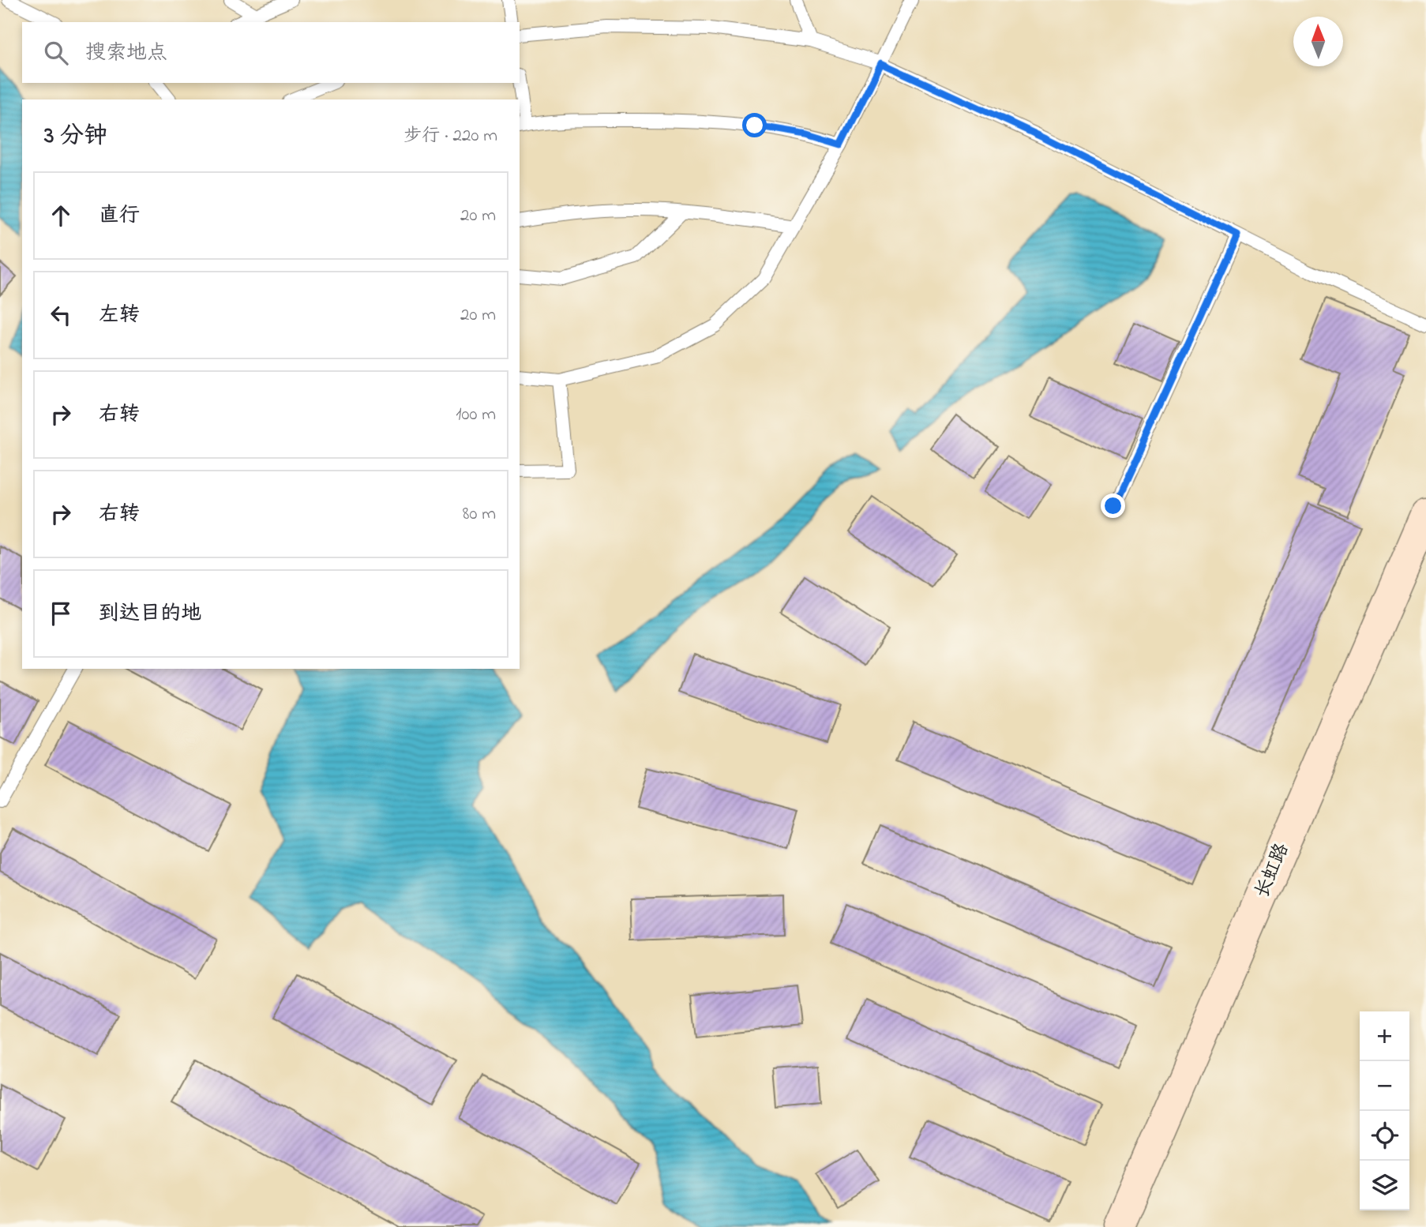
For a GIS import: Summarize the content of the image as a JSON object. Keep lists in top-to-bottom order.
{
  "streets": {
    "street": ["长虹路"]
  },
  "north": "top",
  "page": {
    "search": "搜索地点",
    "heading": ["3 分钟", "步行 · 220 m"],
    "list": [
      ["直行", "20 m"],
      ["左转", "20 m"],
      ["右转", "100 m"],
      ["右转", "80 m"],
      "到达目的地"
    ],
    "map_buttons": ["+", "−"]
  }
}
